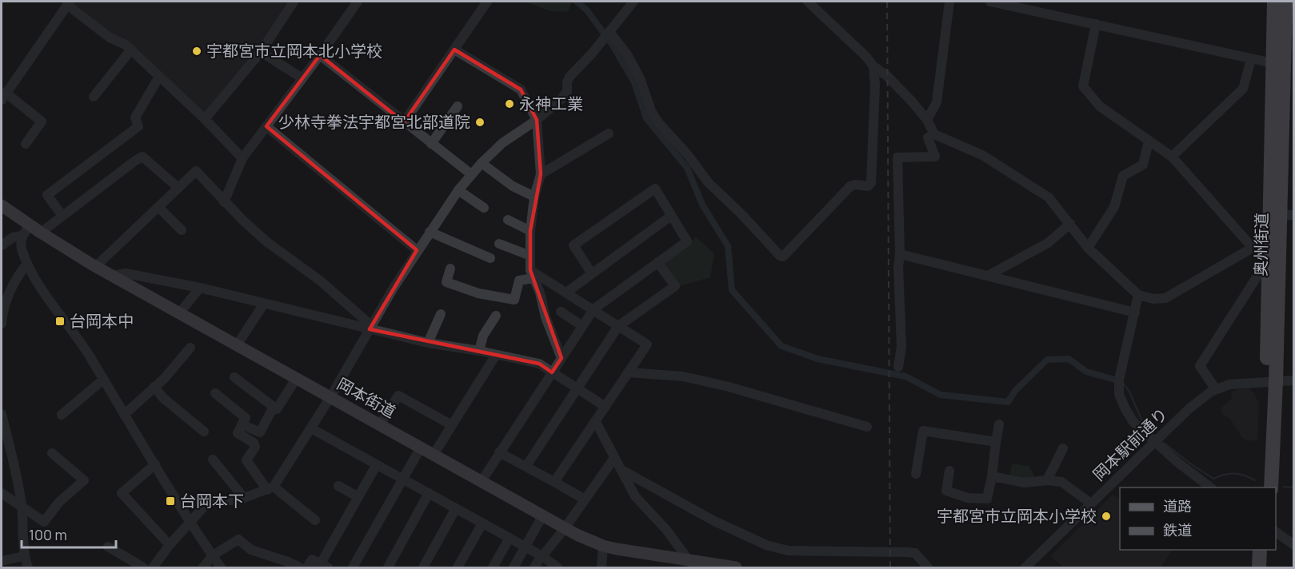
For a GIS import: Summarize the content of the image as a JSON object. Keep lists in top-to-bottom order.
{
  "streets": {
    "highway": ["奥州街道"],
    "main road": ["岡本街道"],
    "street": ["岡本駅前通り"]
  },
  "crossings": [
    ["奥州街道", "岡本駅前通り"]
  ],
  "places": {
    "other": [
      "宇都宮市立岡本北小学校",
      "永神工業",
      "少林寺拳法宇都宮北部道院",
      "宇都宮市立岡本小学校"
    ],
    "transit": ["台岡本中", "台岡本下"]
  },
  "legend": ["道路", "鉄道"],
  "scale_bar": "100 m"
}
